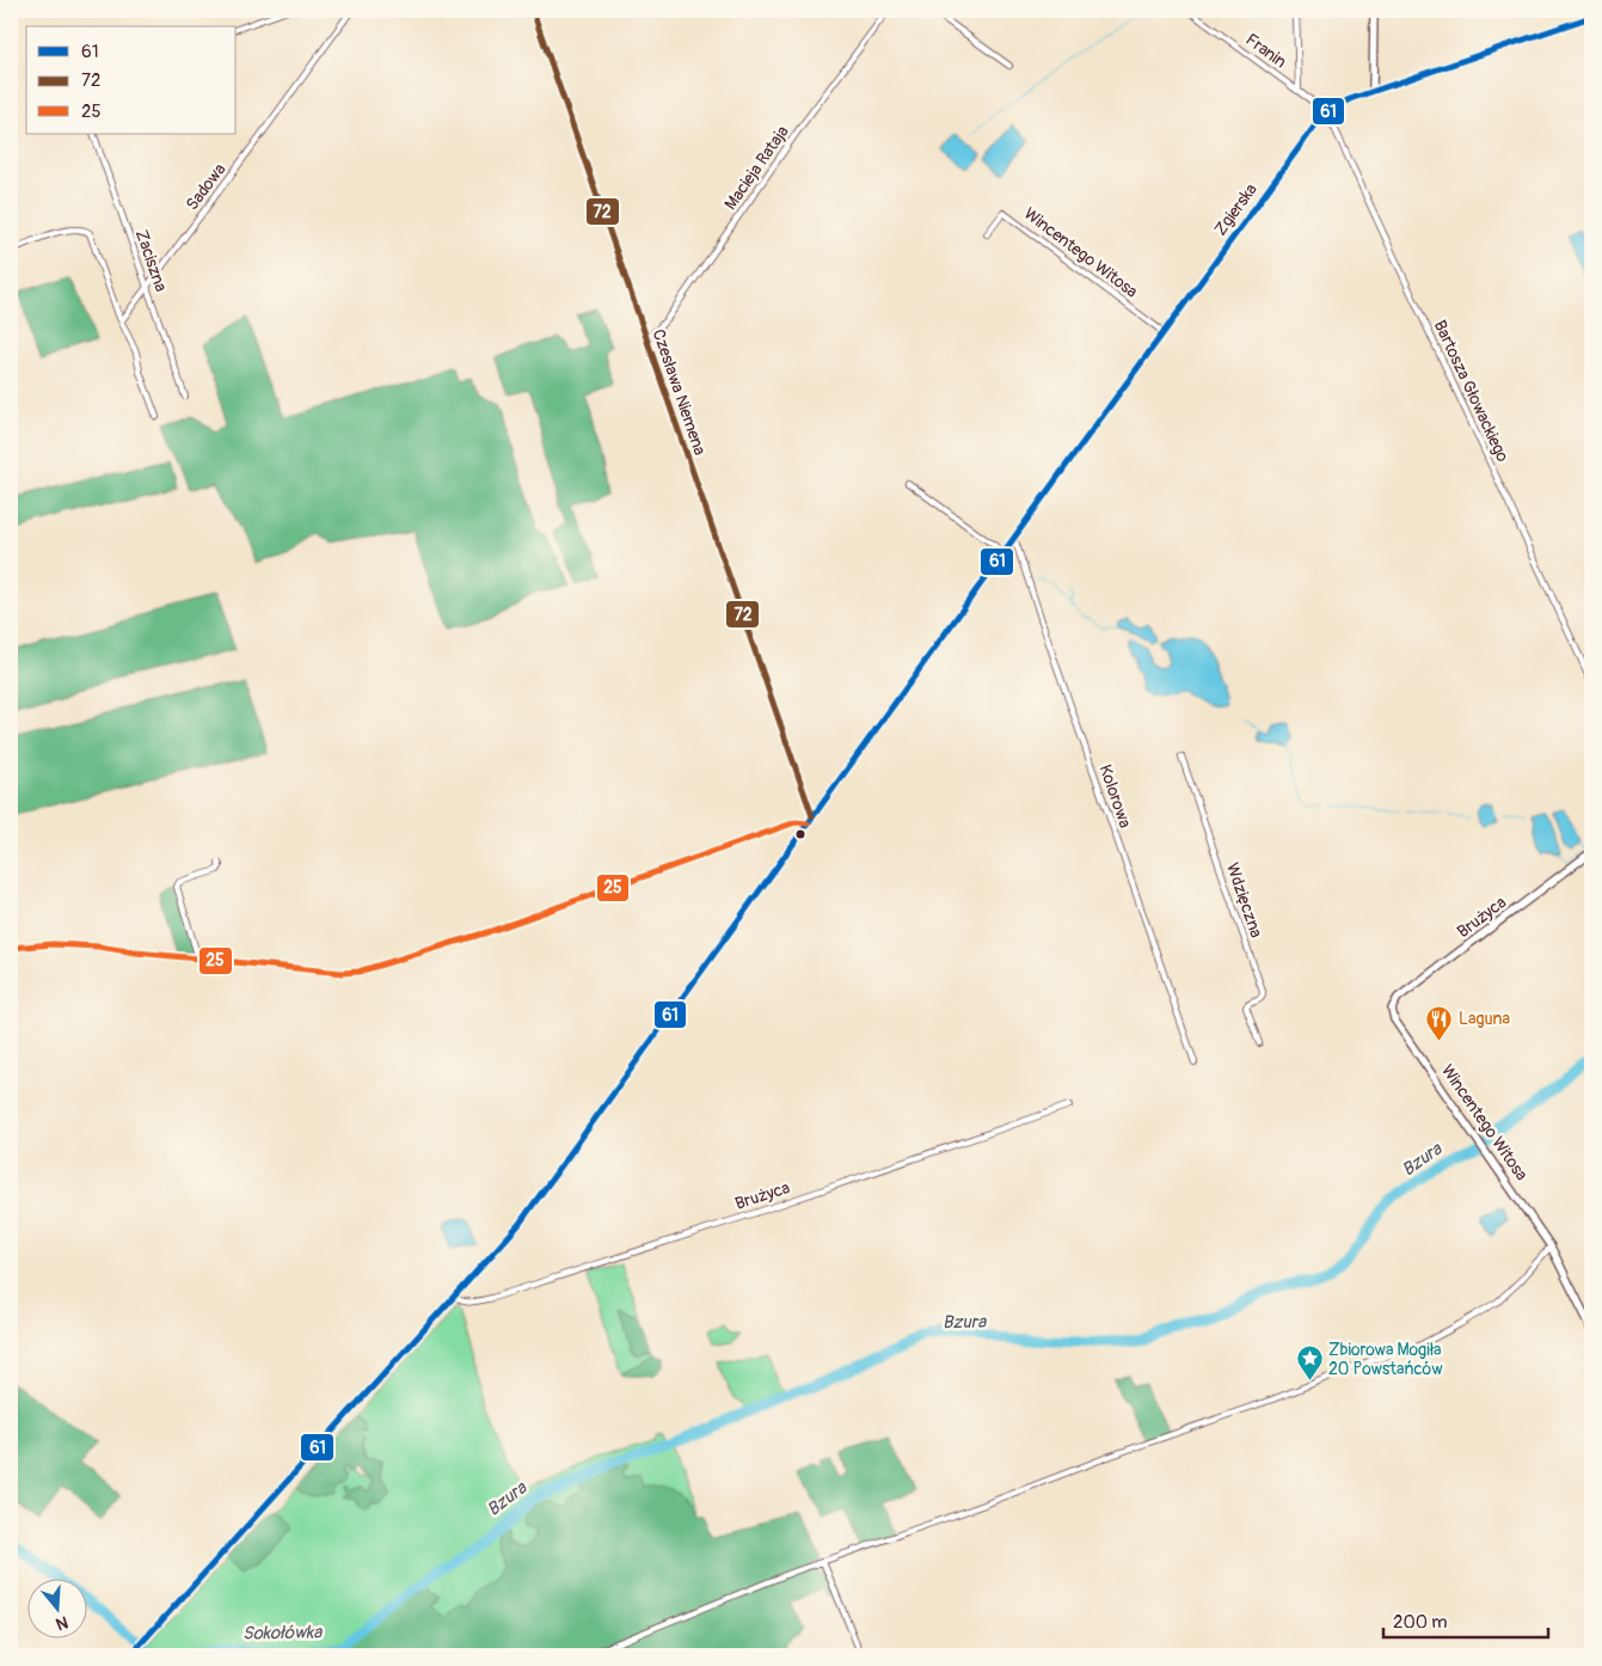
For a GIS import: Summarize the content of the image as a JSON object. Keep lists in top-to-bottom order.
{
  "streets": {
    "main road": ["Zgierska"],
    "street": [
      "Franin",
      "Macieja Rataja",
      "Sadowa",
      "Wincentego Witosa",
      "Zaciszna",
      "Bartosza Głowackiego",
      "Czesława Niemena",
      "Kolorowa",
      "Wdzięczna",
      "Brużyca"
    ]
  },
  "crossings": [
    ["Franin", "Zgierska"],
    ["Franin", "Bartosza Głowackiego"],
    ["Macieja Rataja", "Czesława Niemena"],
    ["Sadowa", "Zaciszna"],
    ["Zgierska", "Wincentego Witosa"],
    ["Zgierska", "Bartosza Głowackiego"],
    ["Zgierska", "Czesława Niemena"],
    ["Zgierska", "Kolorowa"],
    ["Zgierska", "Brużyca"],
    ["Wincentego Witosa", "Brużyca"]
  ],
  "water": ["Bzura", "Sokołówka"],
  "places": {
    "restaurant": ["Laguna"],
    "place": ["Zbiorowa Mogiła 20 Powstańców"]
  },
  "lines": ["transit line 72", "transit line 61", "transit line 25"],
  "legend": ["61", "72", "25"],
  "scale_bar": "200 m",
  "north": "bottom"
}
